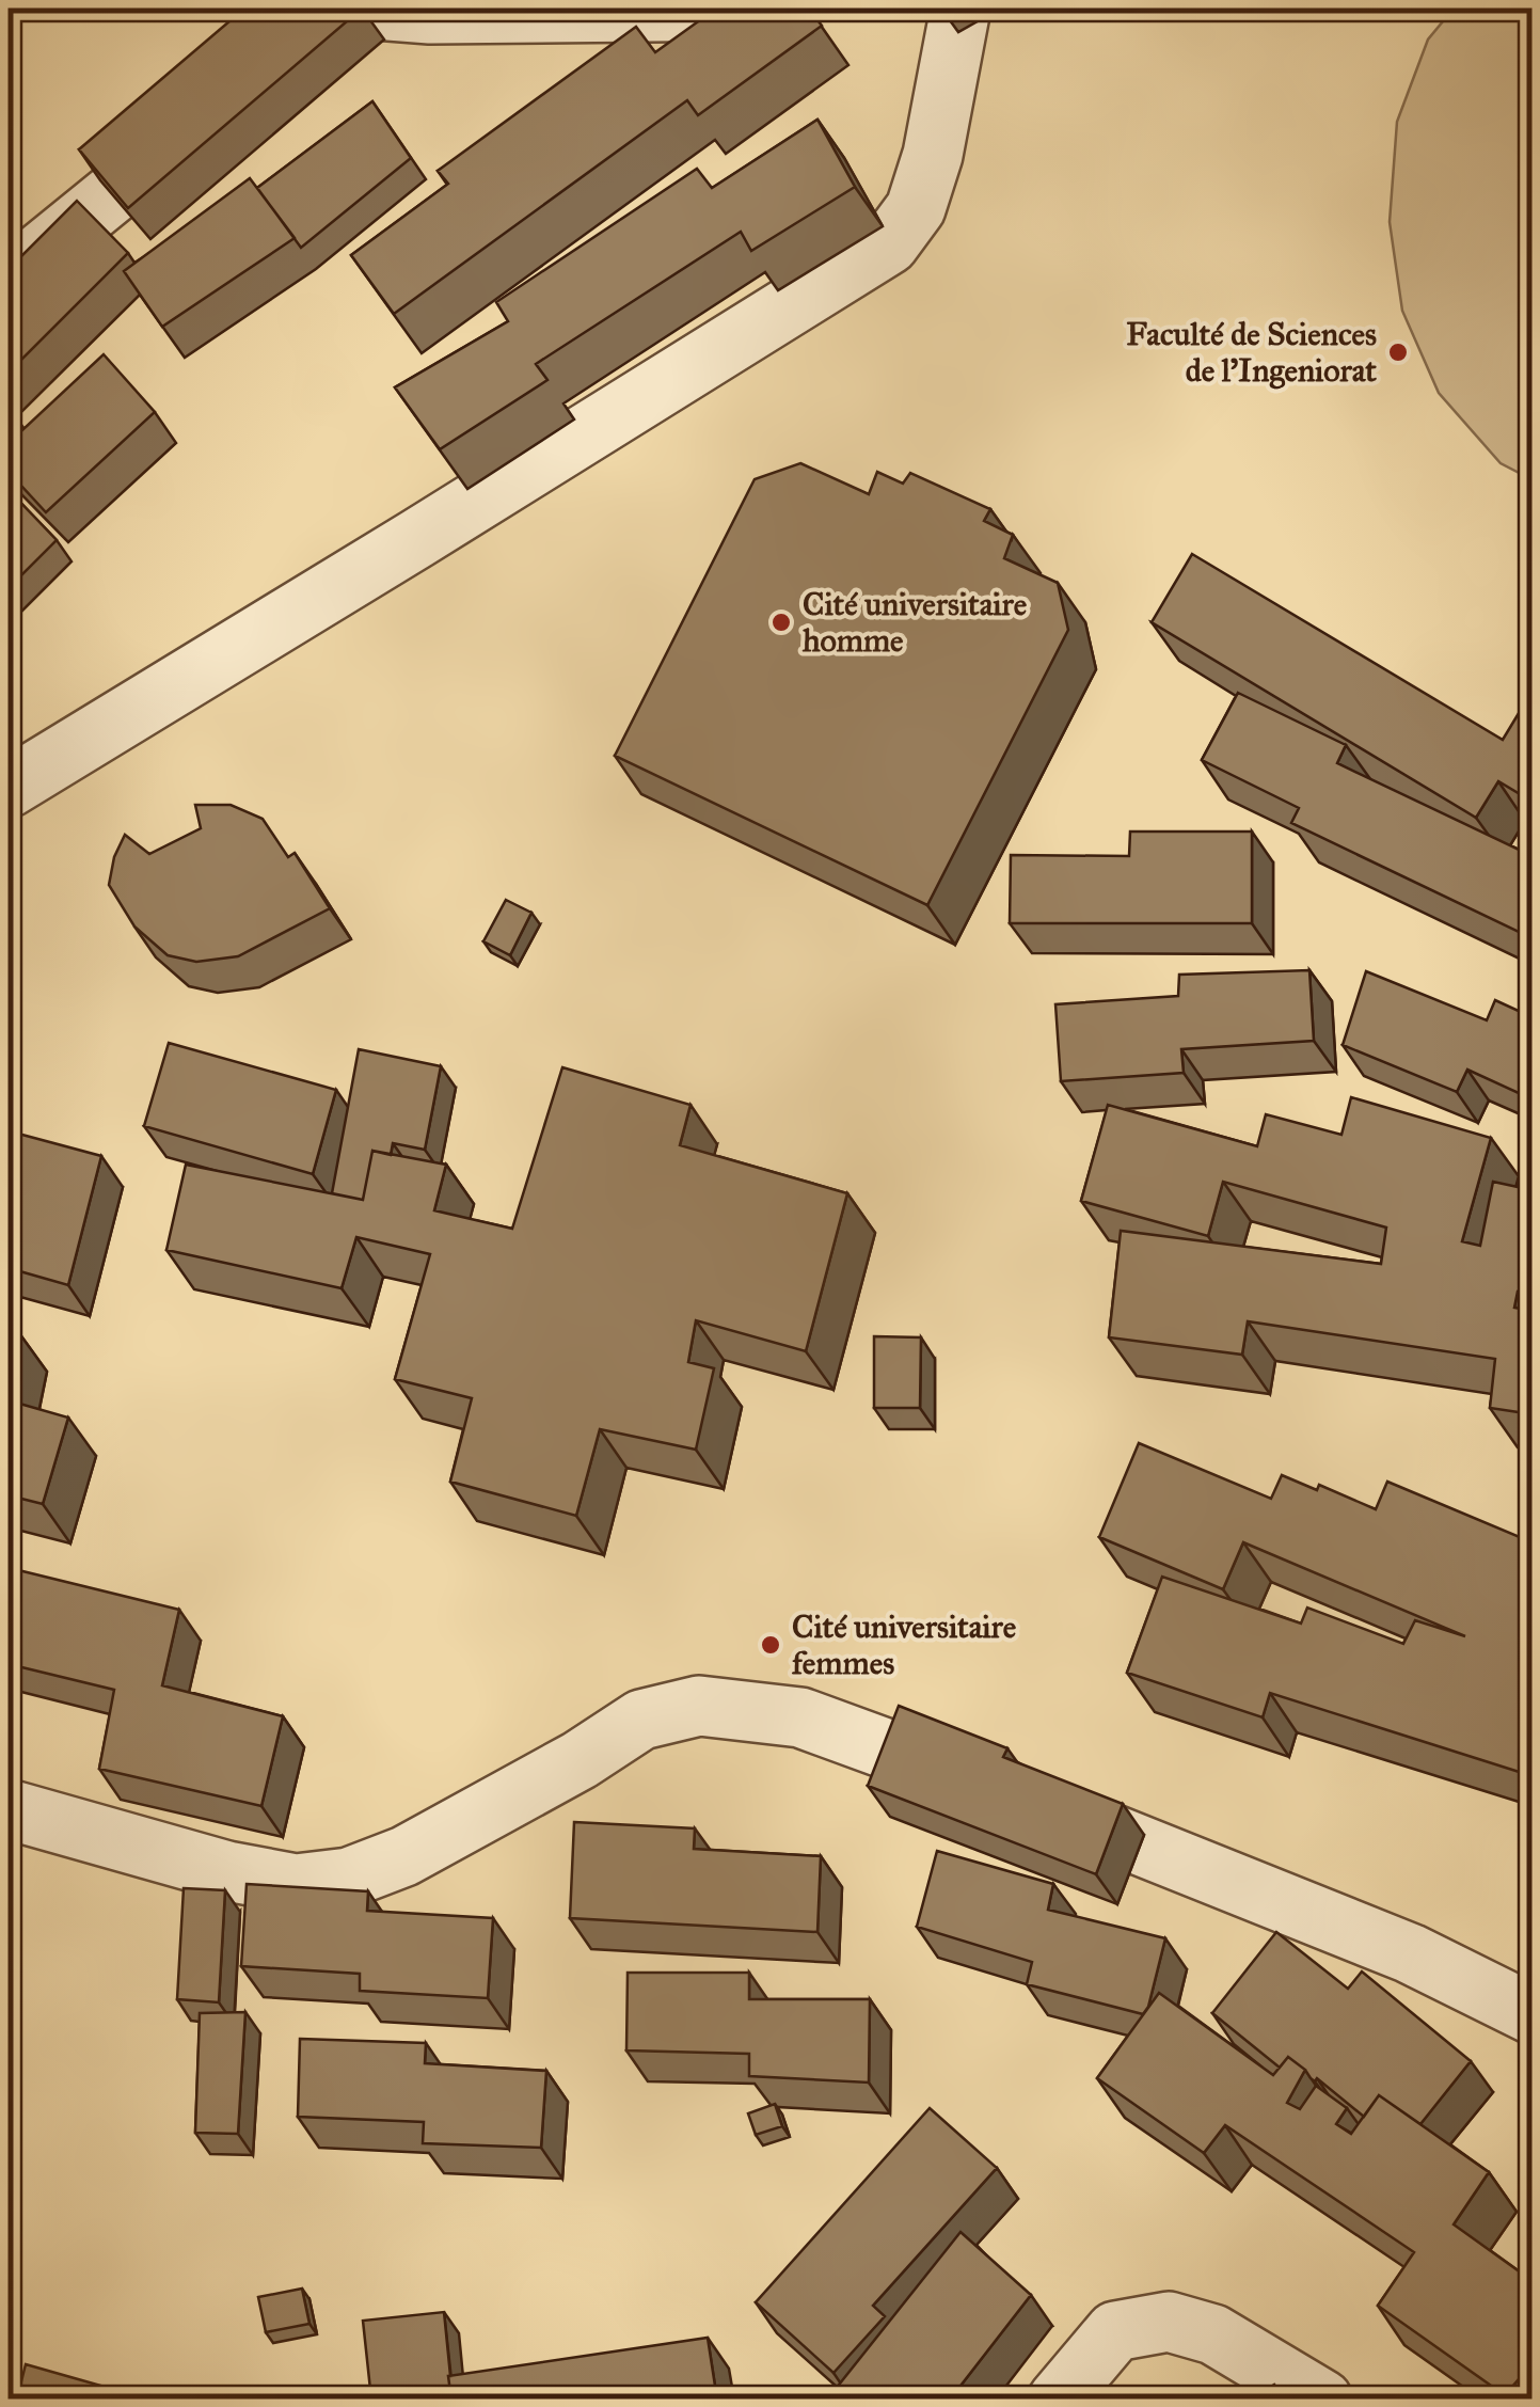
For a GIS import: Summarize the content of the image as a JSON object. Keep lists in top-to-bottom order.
{
  "places": ["Faculté de Sciences de l'Ingeniorat", "Cité universitaire homme", "Cité universitaire femmes"]
}
